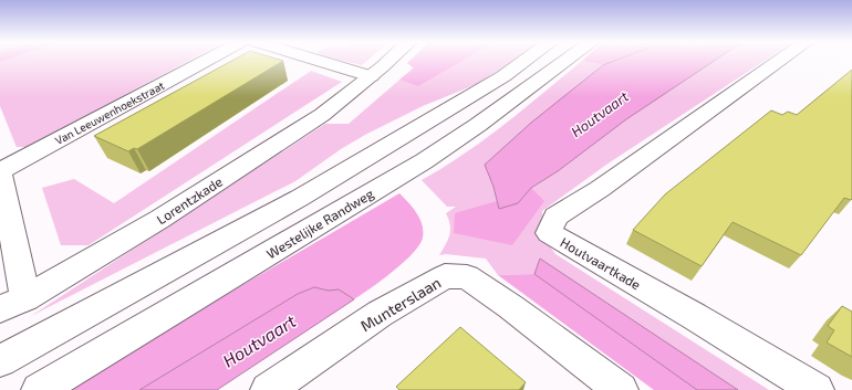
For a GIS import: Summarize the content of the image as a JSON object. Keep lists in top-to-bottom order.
{
  "streets": {
    "street": [
      "Van Leeuwenhoekstraat",
      "Lorentzkade",
      "Westelijke Randweg",
      "Houtvaartkade",
      "Munterslaan"
    ]
  },
  "water": ["Houtvaart"]
}
